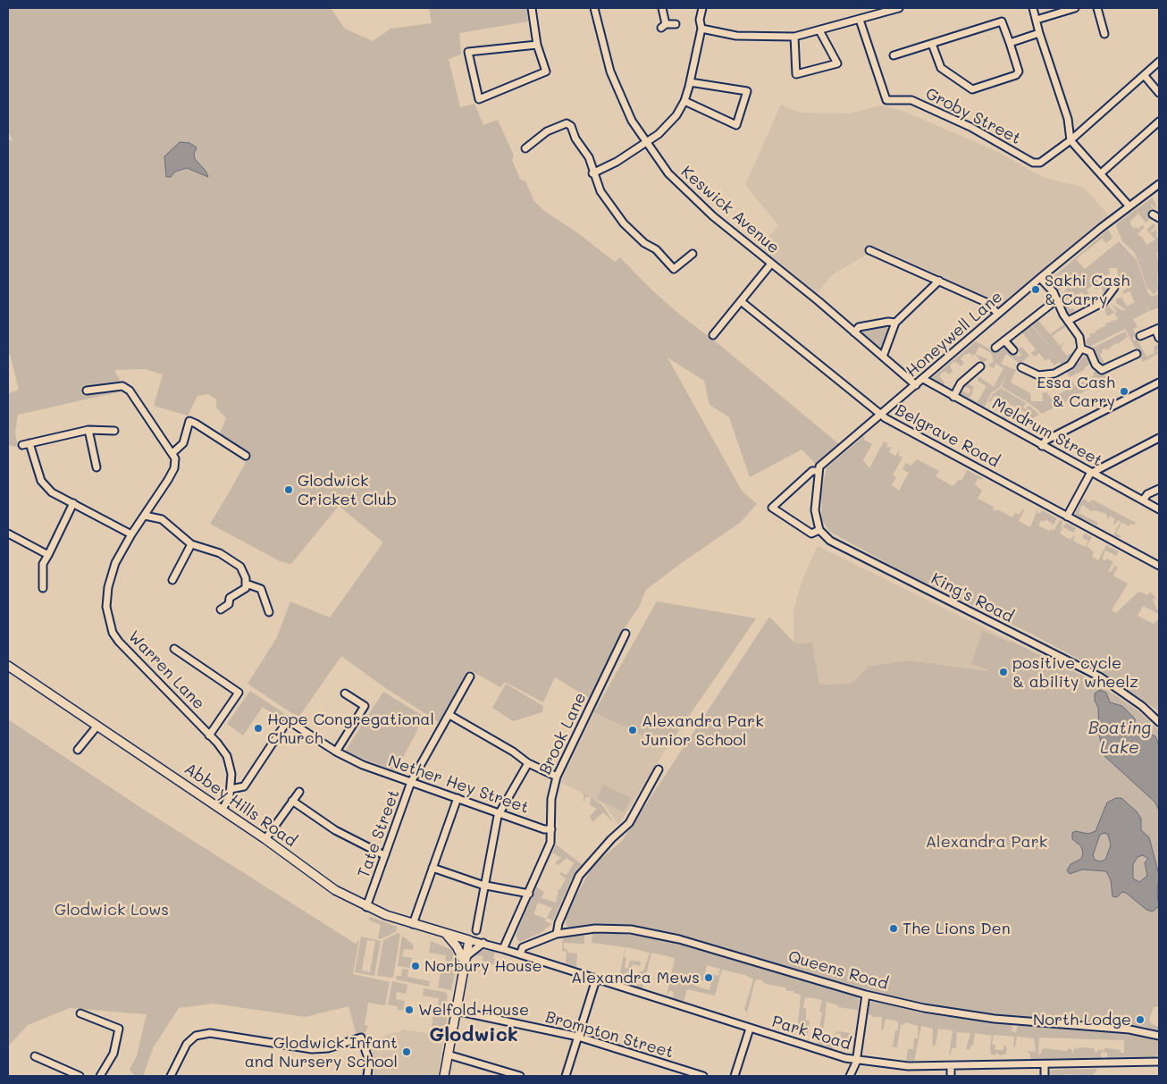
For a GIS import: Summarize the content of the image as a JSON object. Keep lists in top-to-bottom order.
{
  "streets": {
    "main road": ["Abbey Hills Road"],
    "street": [
      "Groby Street",
      "Keswick Avenue",
      "Honeywell Lane",
      "Meldrum Street",
      "Belgrave Road",
      "King's Road",
      "Warren Lane",
      "Brook Lane",
      "Nether Hey Street",
      "Tate Street",
      "Queens Road",
      "Park Road",
      "Brompton Street"
    ]
  },
  "crossings": [
    ["Keswick Avenue", "Honeywell Lane"],
    ["Honeywell Lane", "Meldrum Street"],
    ["Honeywell Lane", "Belgrave Road"],
    ["Honeywell Lane", "King's Road"],
    ["Warren Lane", "Nether Hey Street"],
    ["Warren Lane", "Abbey Hills Road"],
    ["Brook Lane", "Nether Hey Street"],
    ["Brook Lane", "Park Road"],
    ["Nether Hey Street", "Tate Street"],
    ["Abbey Hills Road", "Tate Street"],
    ["Abbey Hills Road", "Park Road"],
    ["Queens Road", "Park Road"]
  ],
  "districts": ["Glodwick"],
  "water": ["Boating Lake"],
  "parks": ["Alexandra Park", "Glodwick Lows"],
  "places": [
    "Sakhi Cash & Carry",
    "Essa Cash & Carry",
    "Glodwick Cricket Club",
    "positive cycle & ability wheelz",
    "Hope Congregational Church",
    "Alexandra Park Junior School",
    "The Lions Den",
    "Norbury House",
    "Alexandra Mews",
    "Welfold House",
    "North Lodge",
    "Glodwick Infant and Nursery School"
  ]
}
